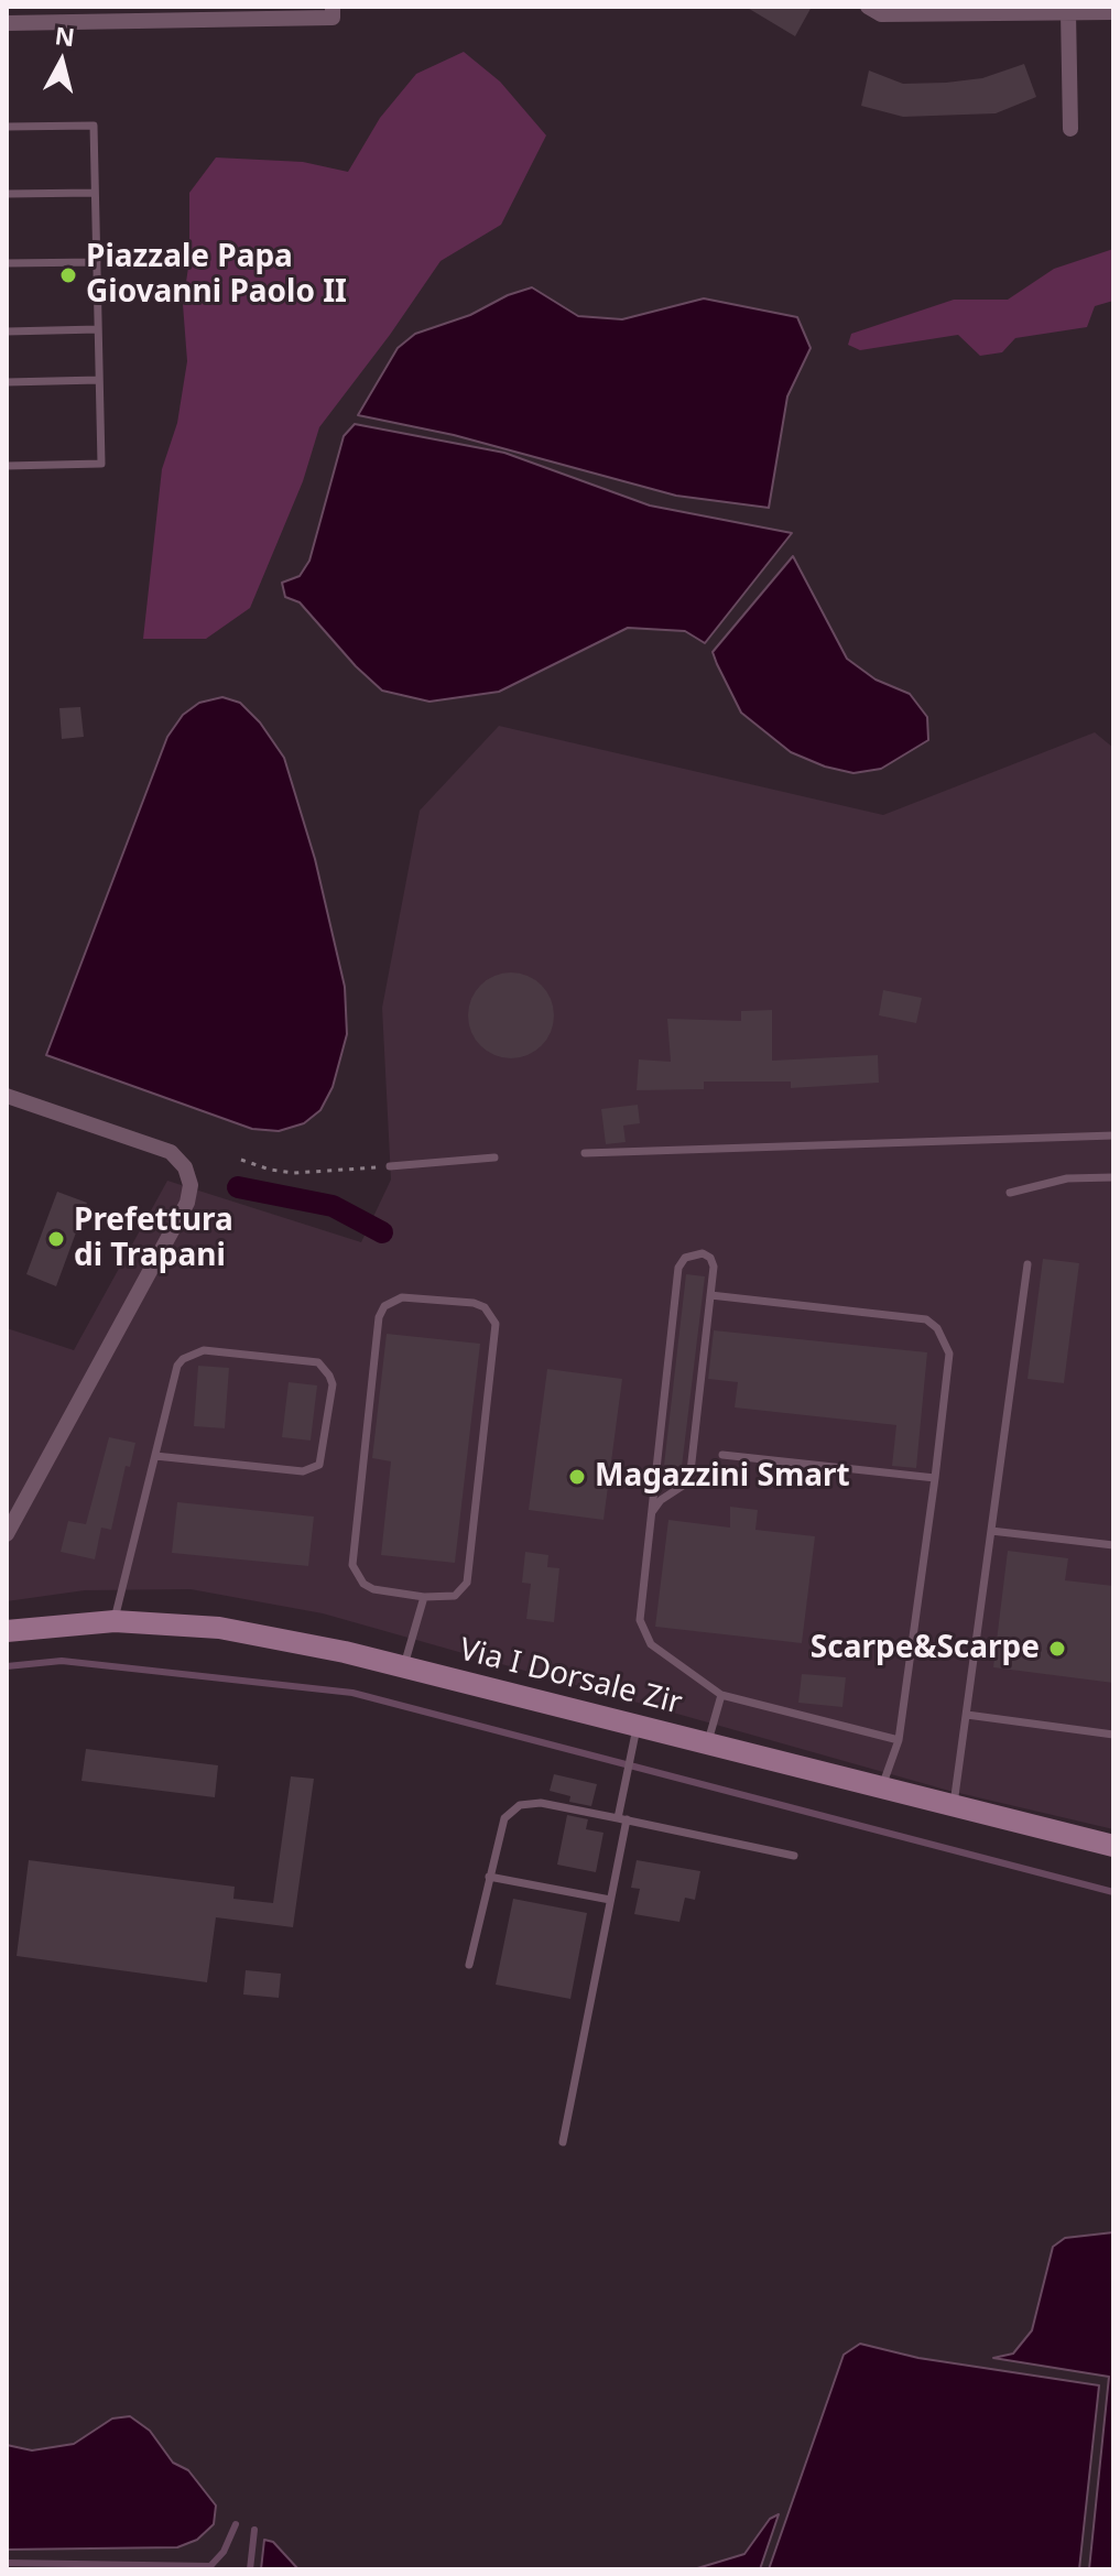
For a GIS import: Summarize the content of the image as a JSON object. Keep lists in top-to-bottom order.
{
  "streets": {
    "main road": ["Via I Dorsale Zir"]
  },
  "places": [
    "Piazzale Papa Giovanni Paolo II",
    "Prefettura di Trapani",
    "Magazzini Smart",
    "Scarpe&Scarpe"
  ],
  "north": "top"
}
